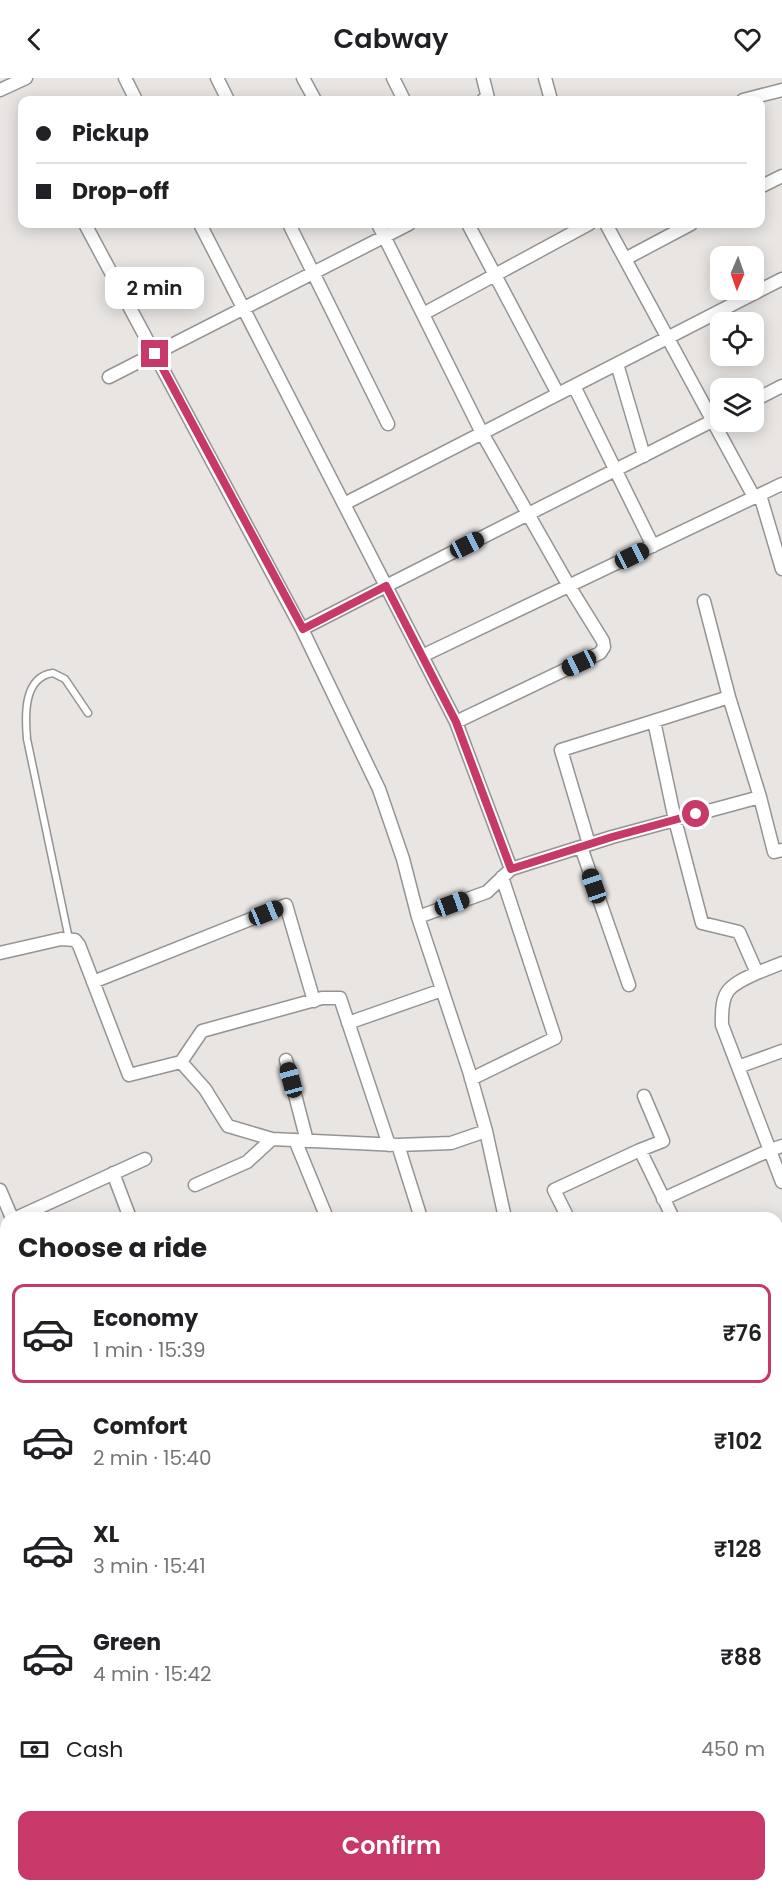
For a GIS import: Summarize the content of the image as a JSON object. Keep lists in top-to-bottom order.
{
  "north": "bottom",
  "page": {
    "header": "Cabway",
    "banner": ["Pickup", "Drop-off"],
    "bubble": "2 min",
    "heading": "Choose a ride",
    "list": [
      {
        "name": "Economy",
        "note": "1 min · 15:39",
        "value": "₹76"
      },
      {
        "name": "Comfort",
        "note": "2 min · 15:40",
        "value": "₹102"
      },
      {
        "name": "XL",
        "note": "3 min · 15:41",
        "value": "₹128"
      },
      {
        "name": "Green",
        "note": "4 min · 15:42",
        "value": "₹88"
      }
    ],
    "pay": ["Cash", "450 m"],
    "buttons": "Confirm"
  }
}
